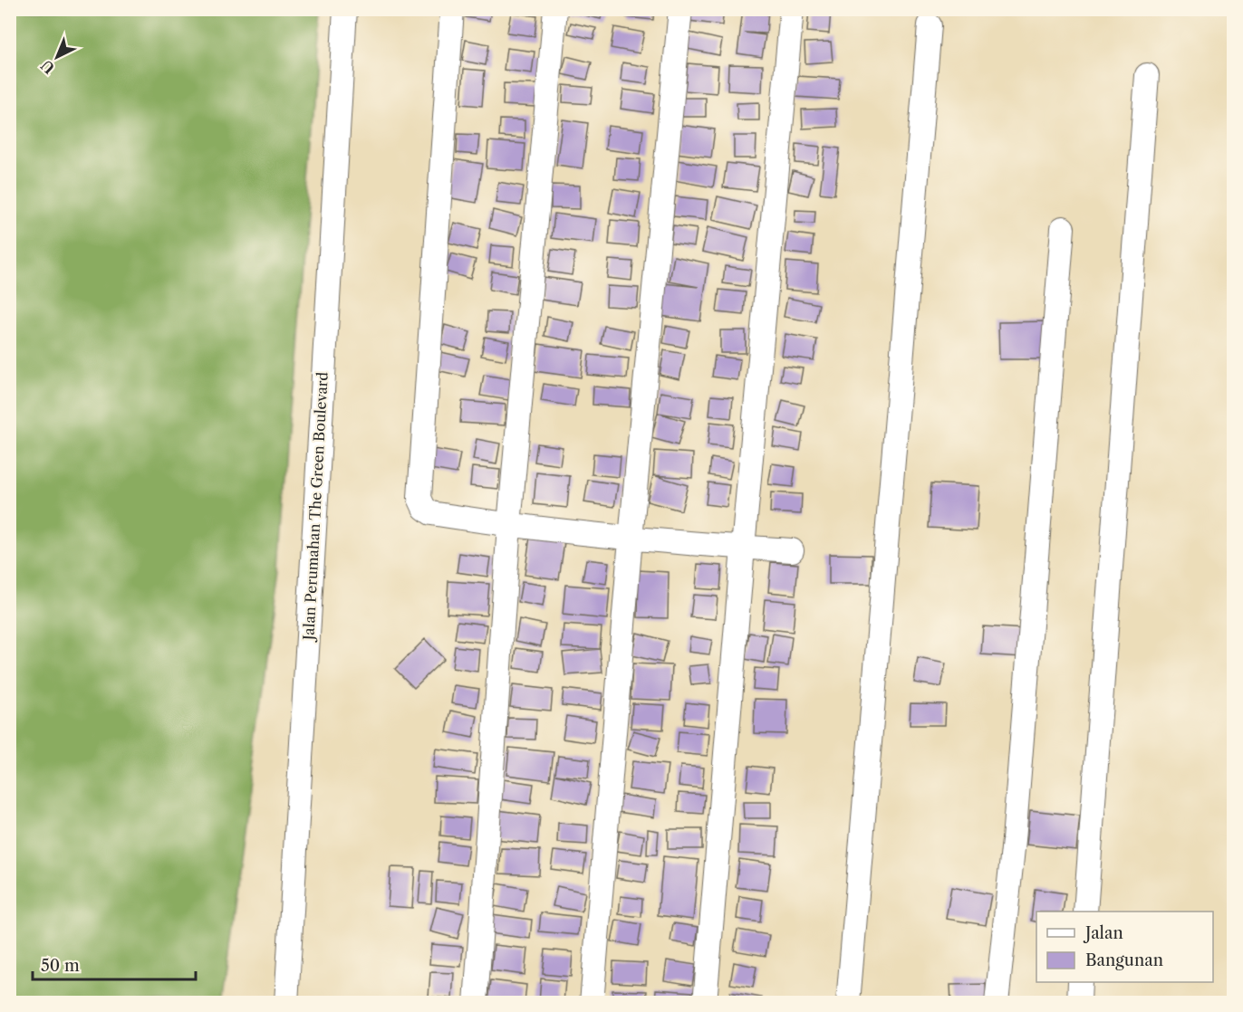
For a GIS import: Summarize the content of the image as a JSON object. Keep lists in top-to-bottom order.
{
  "streets": {
    "street": ["Jalan Perumahan The Green Boulevard"]
  },
  "legend": ["Jalan", "Bangunan"],
  "scale_bar": "50 m",
  "north": "bottom left"
}
